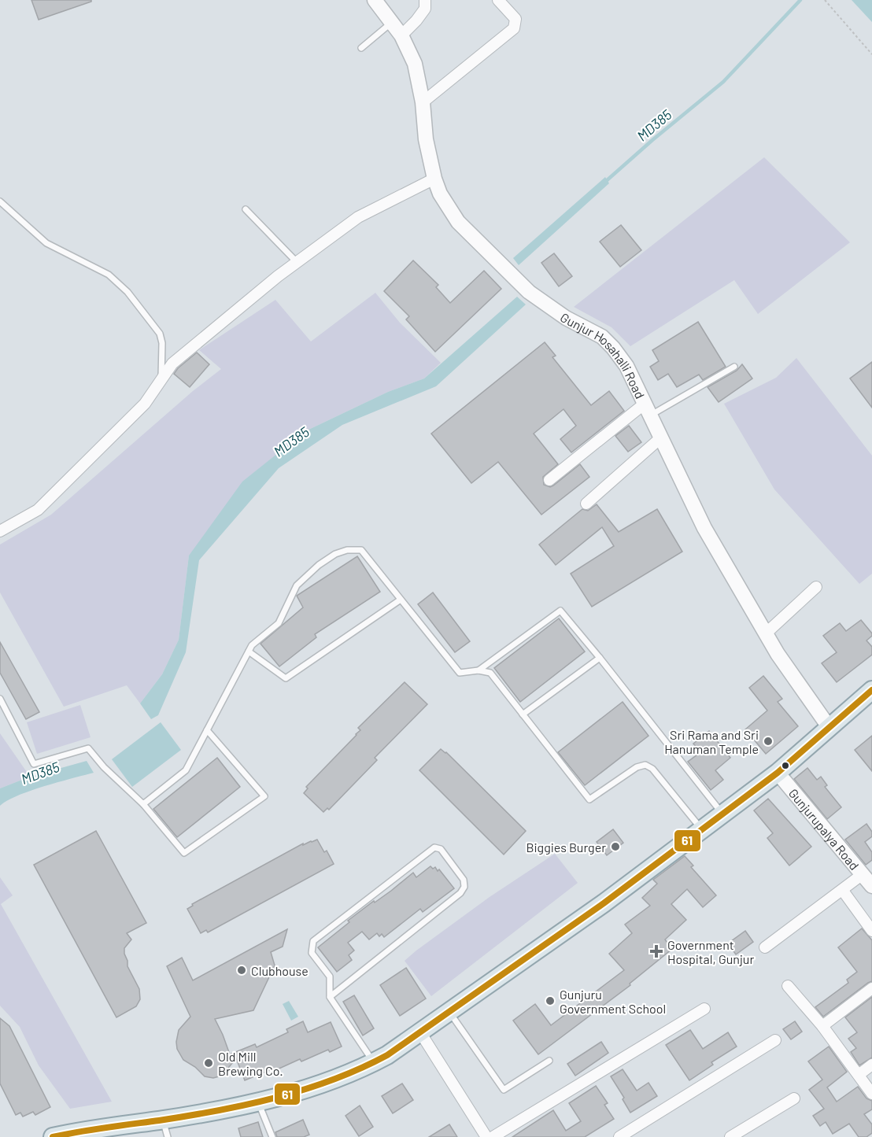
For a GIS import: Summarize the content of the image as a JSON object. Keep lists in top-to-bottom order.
{
  "streets": {
    "street": ["Gunjur Hosahalli Road", "Gunjurupalya Road"]
  },
  "water": ["MD385"],
  "places": {
    "other": [
      "Sri Rama and Sri Hanuman Temple",
      "Biggies Burger",
      "Clubhouse",
      "Gunjuru Government School",
      "Old Mill Brewing Co."
    ],
    "health": ["Government Hospital, Gunjur"]
  },
  "lines": ["transit line 61"]
}
